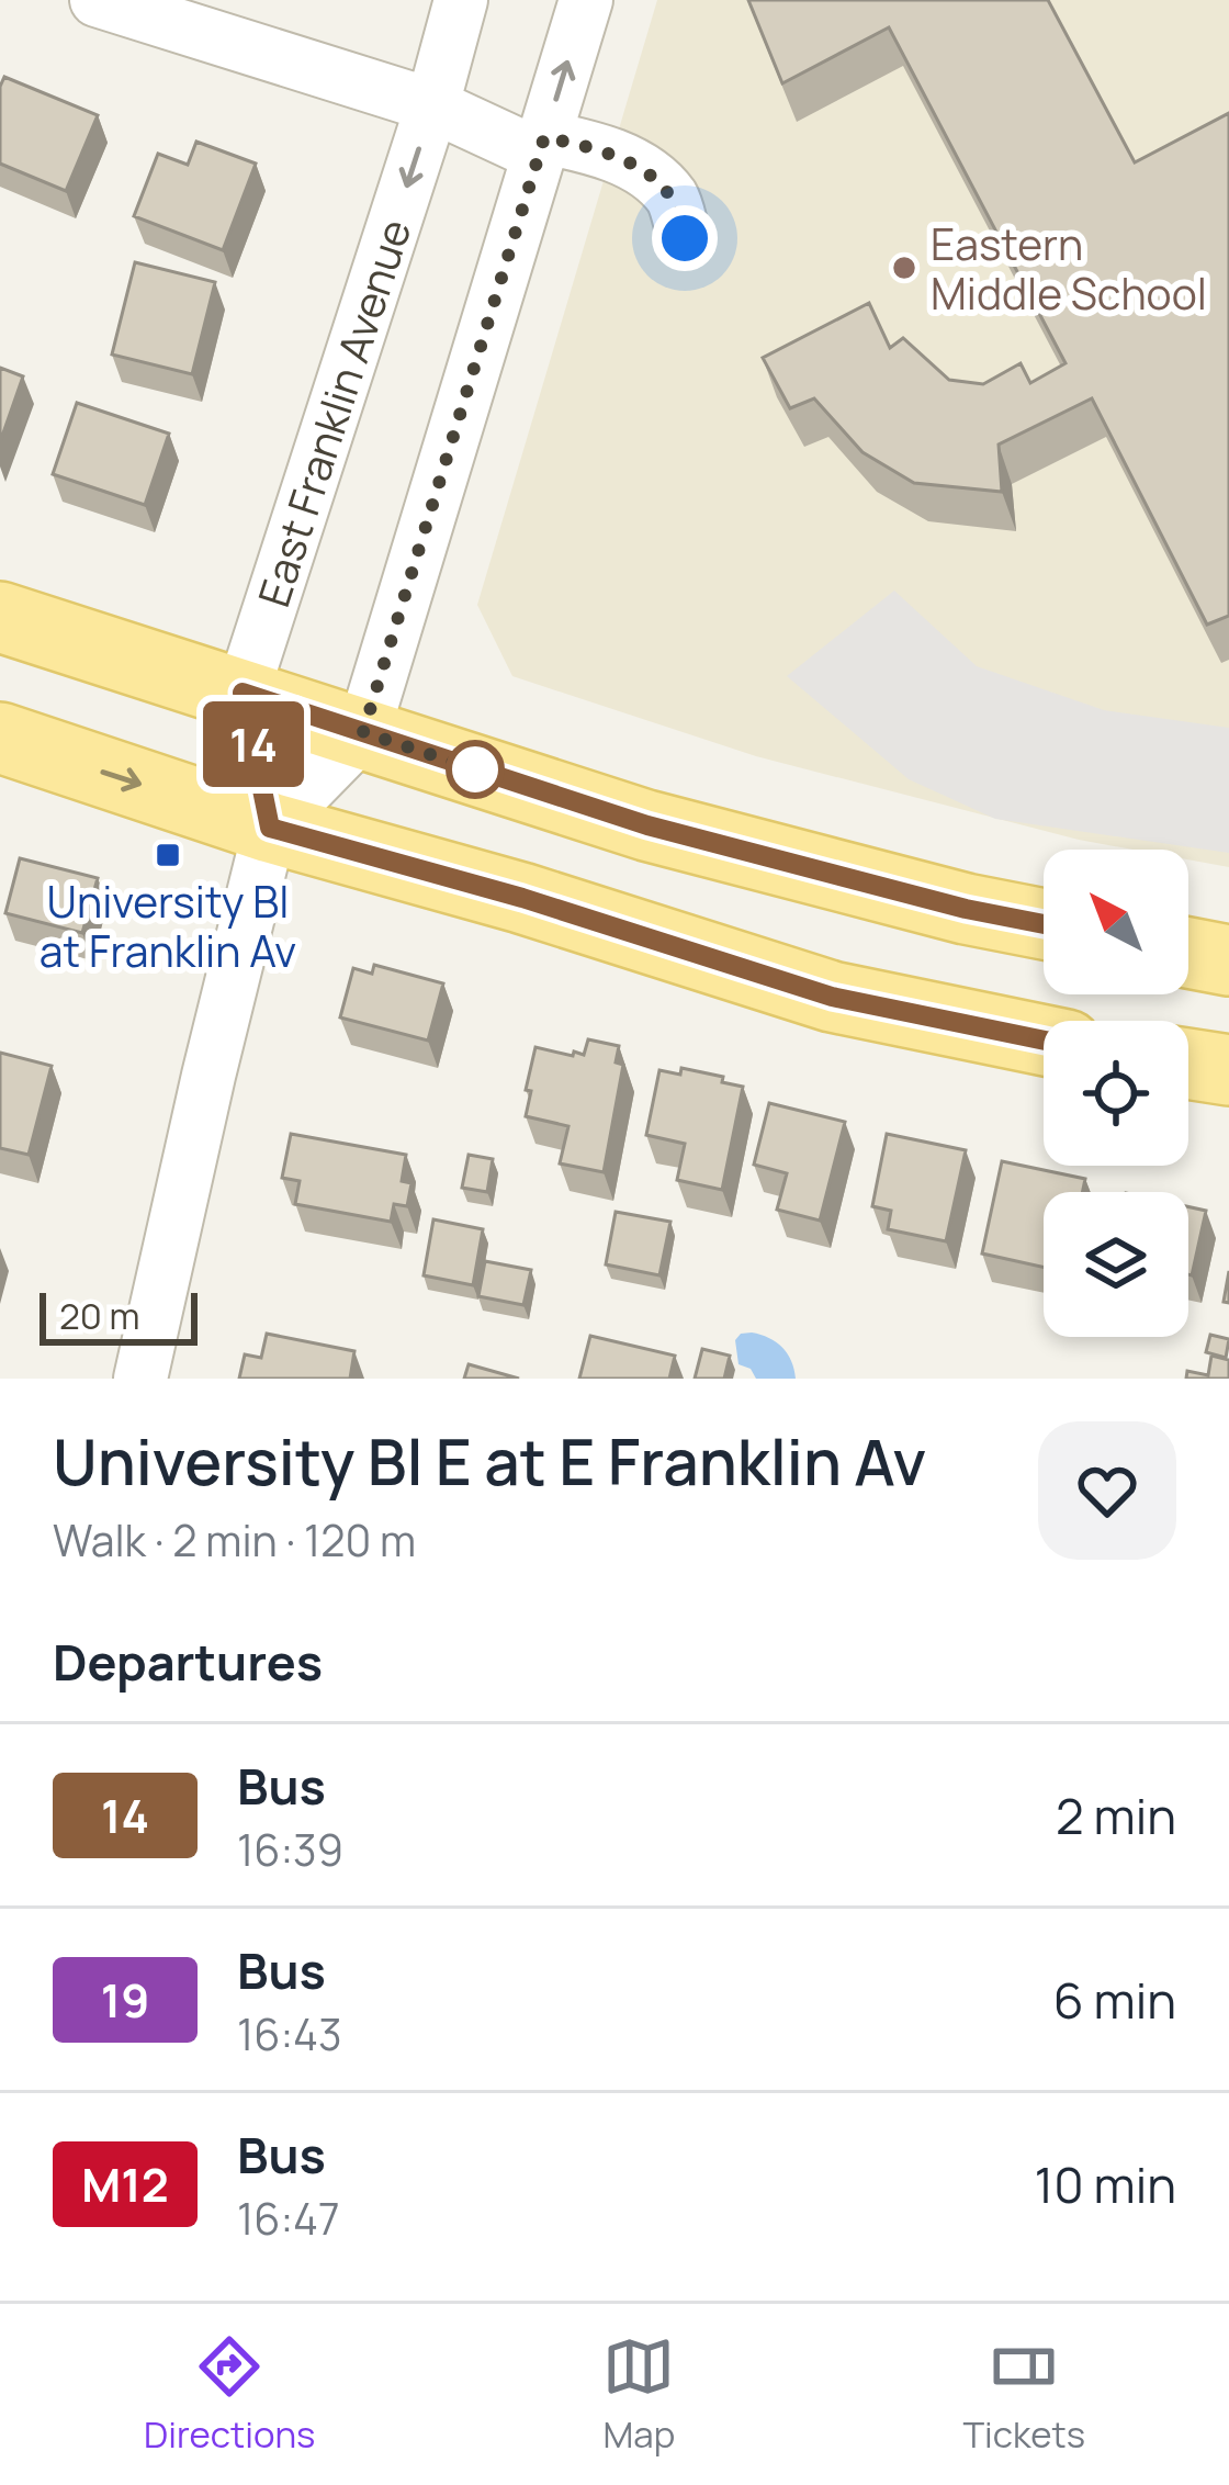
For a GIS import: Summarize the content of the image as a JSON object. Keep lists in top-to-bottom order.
{
  "streets": {
    "street": ["East Franklin Avenue"]
  },
  "places": {
    "other": ["Eastern Middle School"],
    "transit": ["University Bl at Franklin Av"]
  },
  "lines": ["bus line 14"],
  "scale_bar": "20 m",
  "north": "top left",
  "page": {
    "on_map": "14",
    "scale": "20 m",
    "heading": [
      ["University Bl E at E Franklin Av", "Walk · 2 min · 120 m"],
      "Departures"
    ],
    "list": [
      {
        "mark": "14",
        "name": "Bus",
        "note": "16:39",
        "value": "2 min"
      },
      {
        "mark": "19",
        "name": "Bus",
        "note": "16:43",
        "value": "6 min"
      },
      {
        "mark": "M12",
        "name": "Bus",
        "note": "16:47",
        "value": "10 min"
      }
    ],
    "tabs": ["Directions", "Map", "Tickets"]
  }
}
